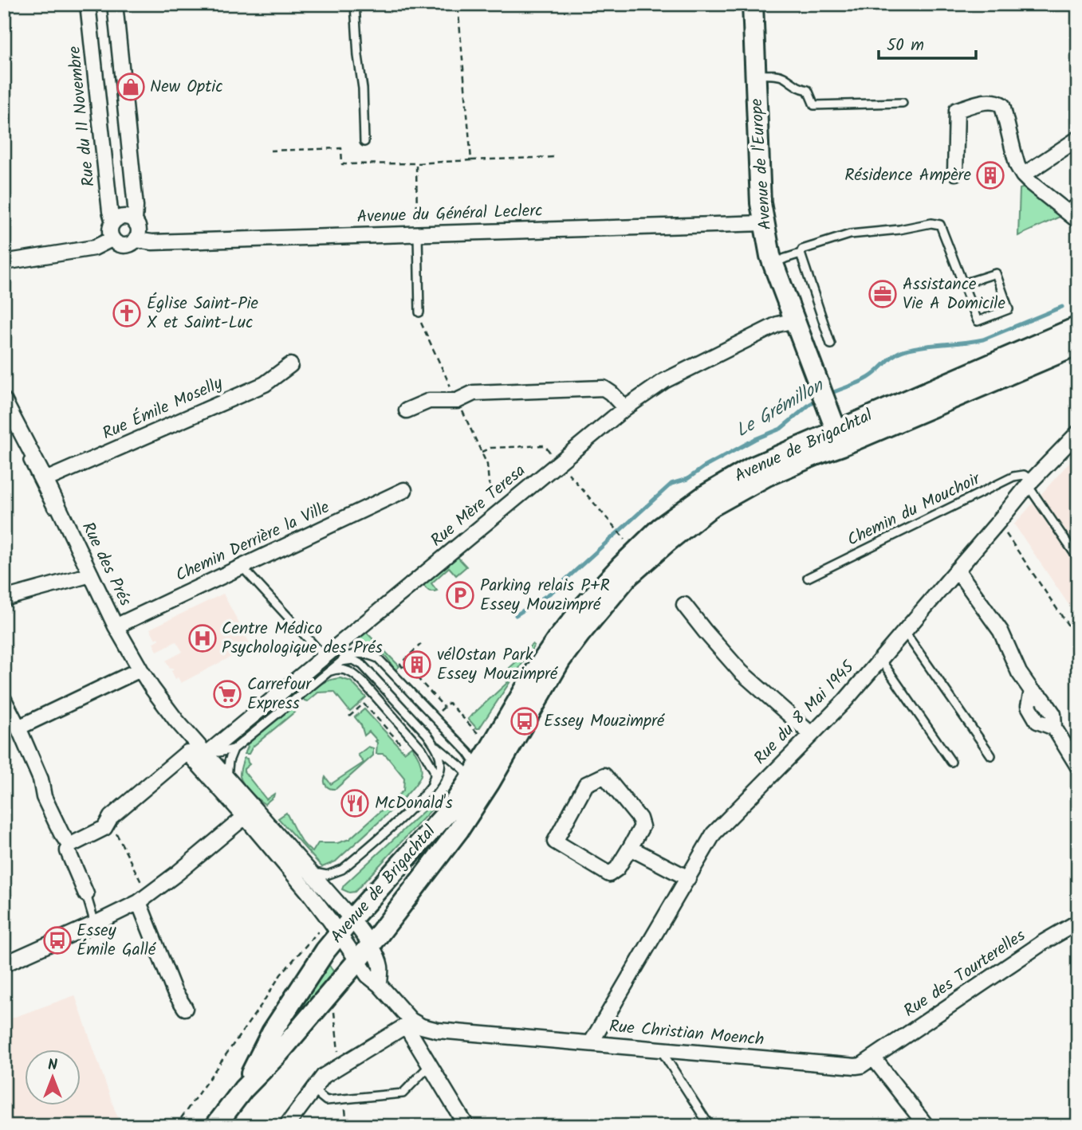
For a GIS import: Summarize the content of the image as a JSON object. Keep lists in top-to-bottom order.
{
  "streets": {
    "main road": ["Avenue de l'Europe", "Avenue de Brigachtal"],
    "street": [
      "Rue du 11 Novembre",
      "Avenue du Général Leclerc",
      "Rue Émile Moselly",
      "Rue Mère Teresa",
      "Chemin Derrière la Ville",
      "Rue des Prés",
      "Rue du 8 Mai 1945",
      "Rue des Tourterelles",
      "Rue Christian Moench"
    ],
    "lane": ["Chemin du Mouchoir"]
  },
  "crossings": [
    ["Rue du 11 Novembre", "Avenue du Général Leclerc"],
    ["Avenue de l'Europe", "Avenue du Général Leclerc"],
    ["Avenue de l'Europe", "Avenue de Brigachtal"],
    ["Avenue de l'Europe", "Rue Mère Teresa"],
    ["Rue Émile Moselly", "Rue des Prés"],
    ["Avenue de Brigachtal", "Rue des Prés"],
    ["Rue Mère Teresa", "Rue des Prés"],
    ["Chemin du Mouchoir", "Rue du 8 Mai 1945"],
    ["Chemin Derrière la Ville", "Rue des Prés"],
    ["Rue des Prés", "Rue Christian Moench"],
    ["Rue du 8 Mai 1945", "Rue Christian Moench"],
    ["Rue des Tourterelles", "Rue Christian Moench"]
  ],
  "water": ["Le Grémillon"],
  "places": {
    "shop": ["New Optic"],
    "building": ["Résidence Ampère", "vélOstan Park Essey Mouzimpré"],
    "office": ["Assistance Vie A Domicile"],
    "church": ["Église Saint-Pie X et Saint-Luc"],
    "parking": ["Parking relais P+R Essey Mouzimpré"],
    "hospital": ["Centre Médico Psychologique des Prés"],
    "supermarket": ["Carrefour Express"],
    "bus stop": ["Essey Mouzimpré", "Essey Émile Gallé"],
    "restaurant": ["McDonald's"]
  },
  "scale_bar": "50 m",
  "north": "top"
}
